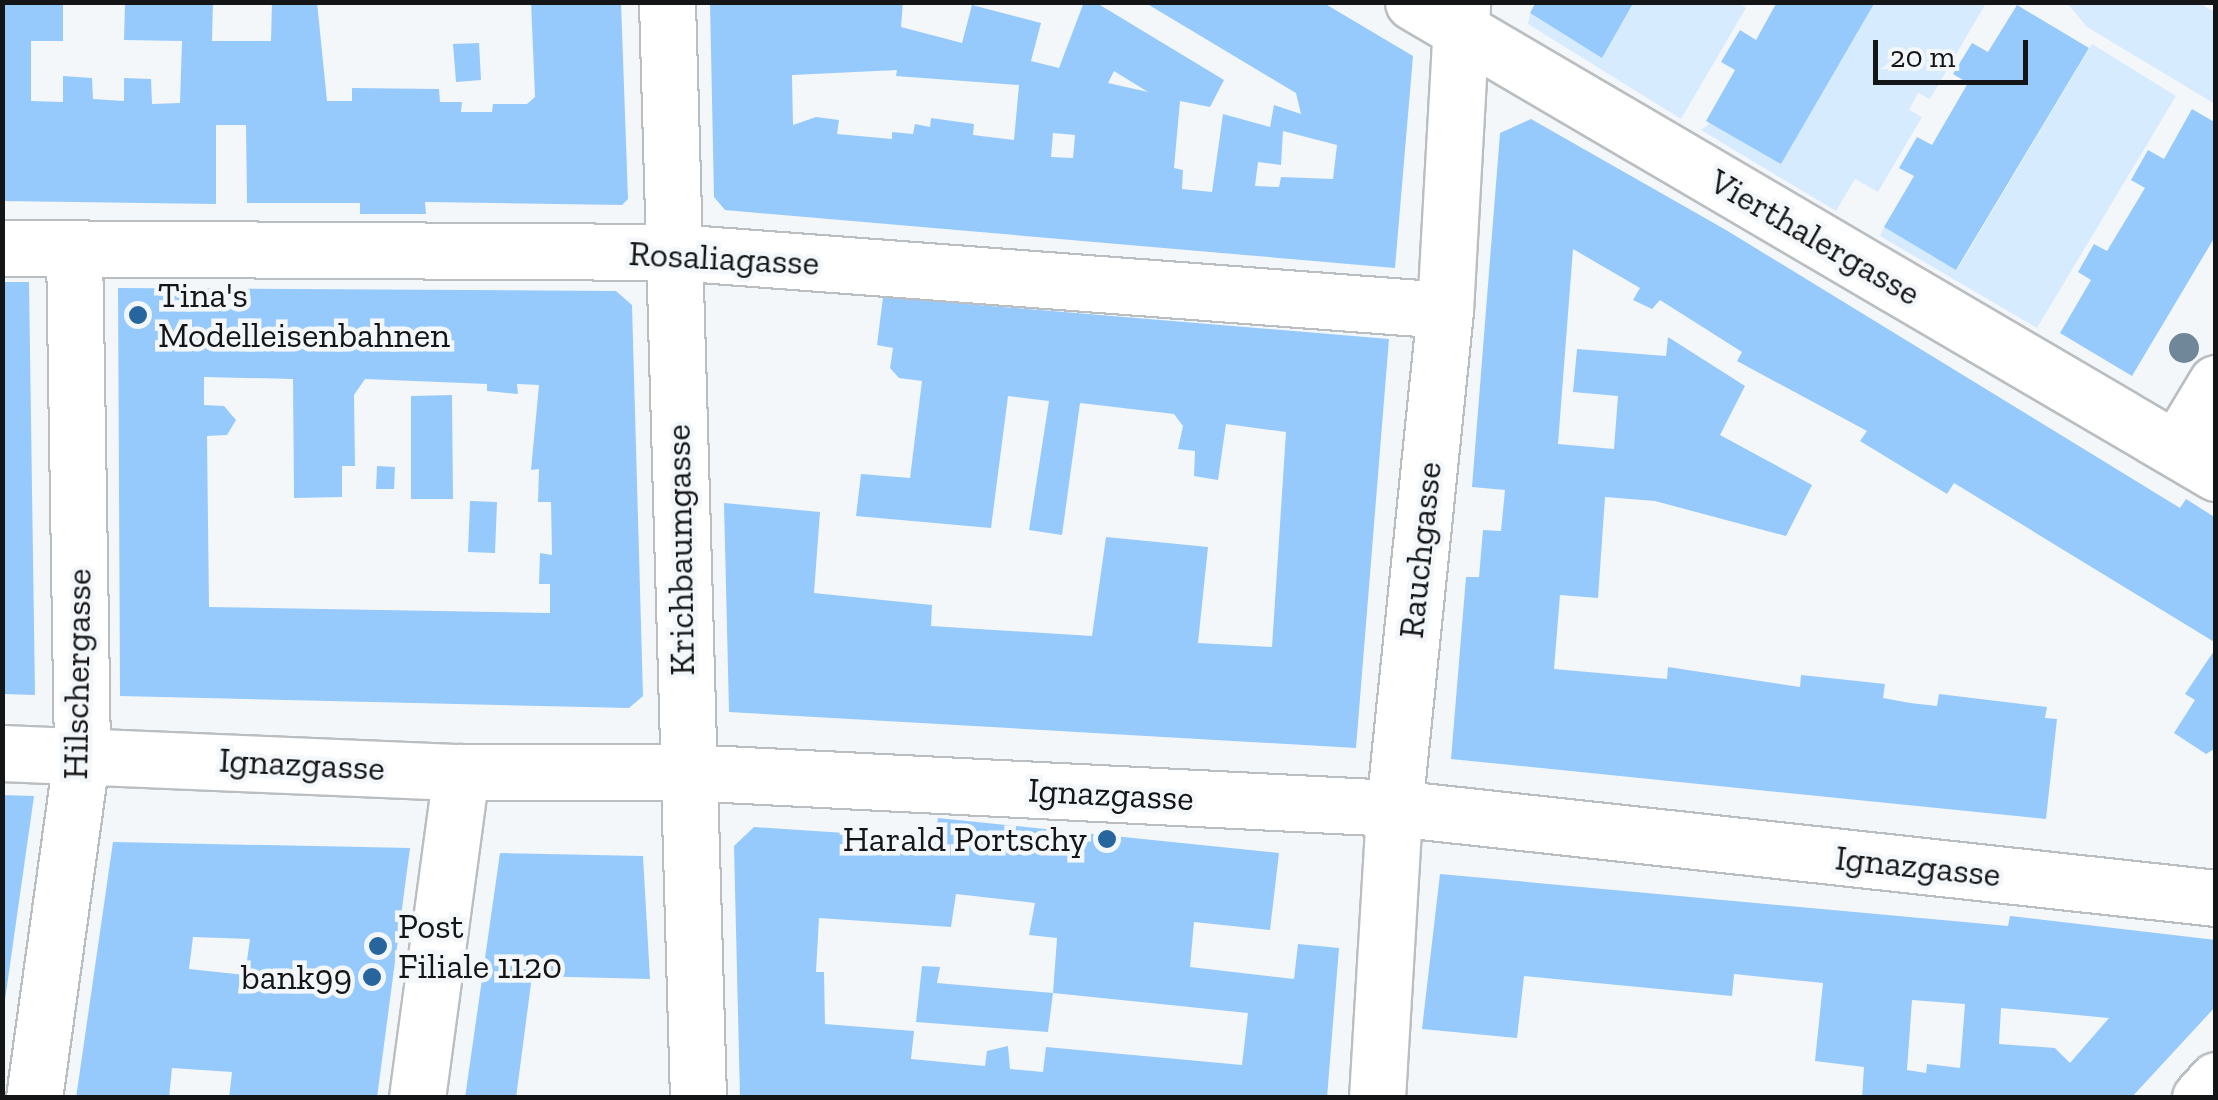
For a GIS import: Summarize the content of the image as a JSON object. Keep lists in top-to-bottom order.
{
  "streets": {
    "street": [
      "Vierthalergasse",
      "Rosaliagasse",
      "Krichbaumgasse",
      "Rauchgasse",
      "Hilschergasse",
      "Ignazgasse"
    ]
  },
  "crossings": [
    ["Vierthalergasse", "Rauchgasse"],
    ["Rosaliagasse", "Krichbaumgasse"],
    ["Rosaliagasse", "Rauchgasse"],
    ["Rosaliagasse", "Hilschergasse"],
    ["Krichbaumgasse", "Ignazgasse"],
    ["Rauchgasse", "Ignazgasse"],
    ["Hilschergasse", "Ignazgasse"]
  ],
  "places": [
    "Tina's Modelleisenbahnen",
    "Harald Portschy",
    "Post Filiale 1120",
    "bank99"
  ],
  "scale_bar": "20 m"
}
